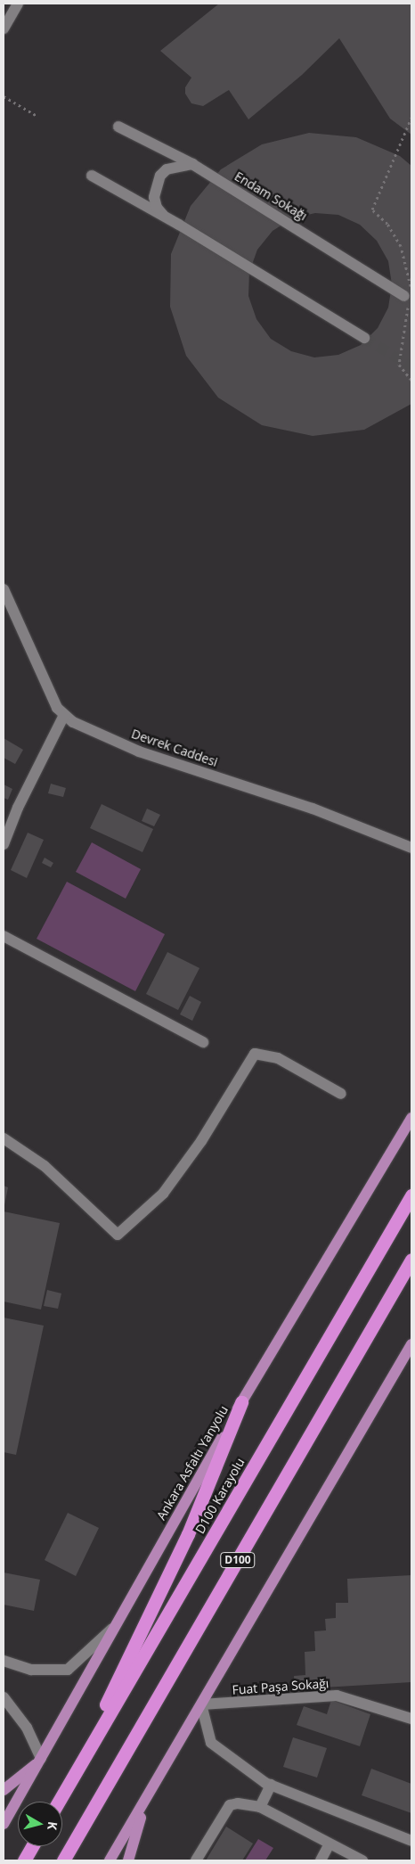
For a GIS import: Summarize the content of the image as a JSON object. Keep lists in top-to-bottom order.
{
  "streets": {
    "highway": ["D100 Karayolu", "D100"],
    "main road": ["Ankara Asfaltı Yanyolu"],
    "street": ["Endam Sokağı", "Devrek Caddesi", "Fuat Paşa Sokağı"]
  },
  "north": "right"
}
